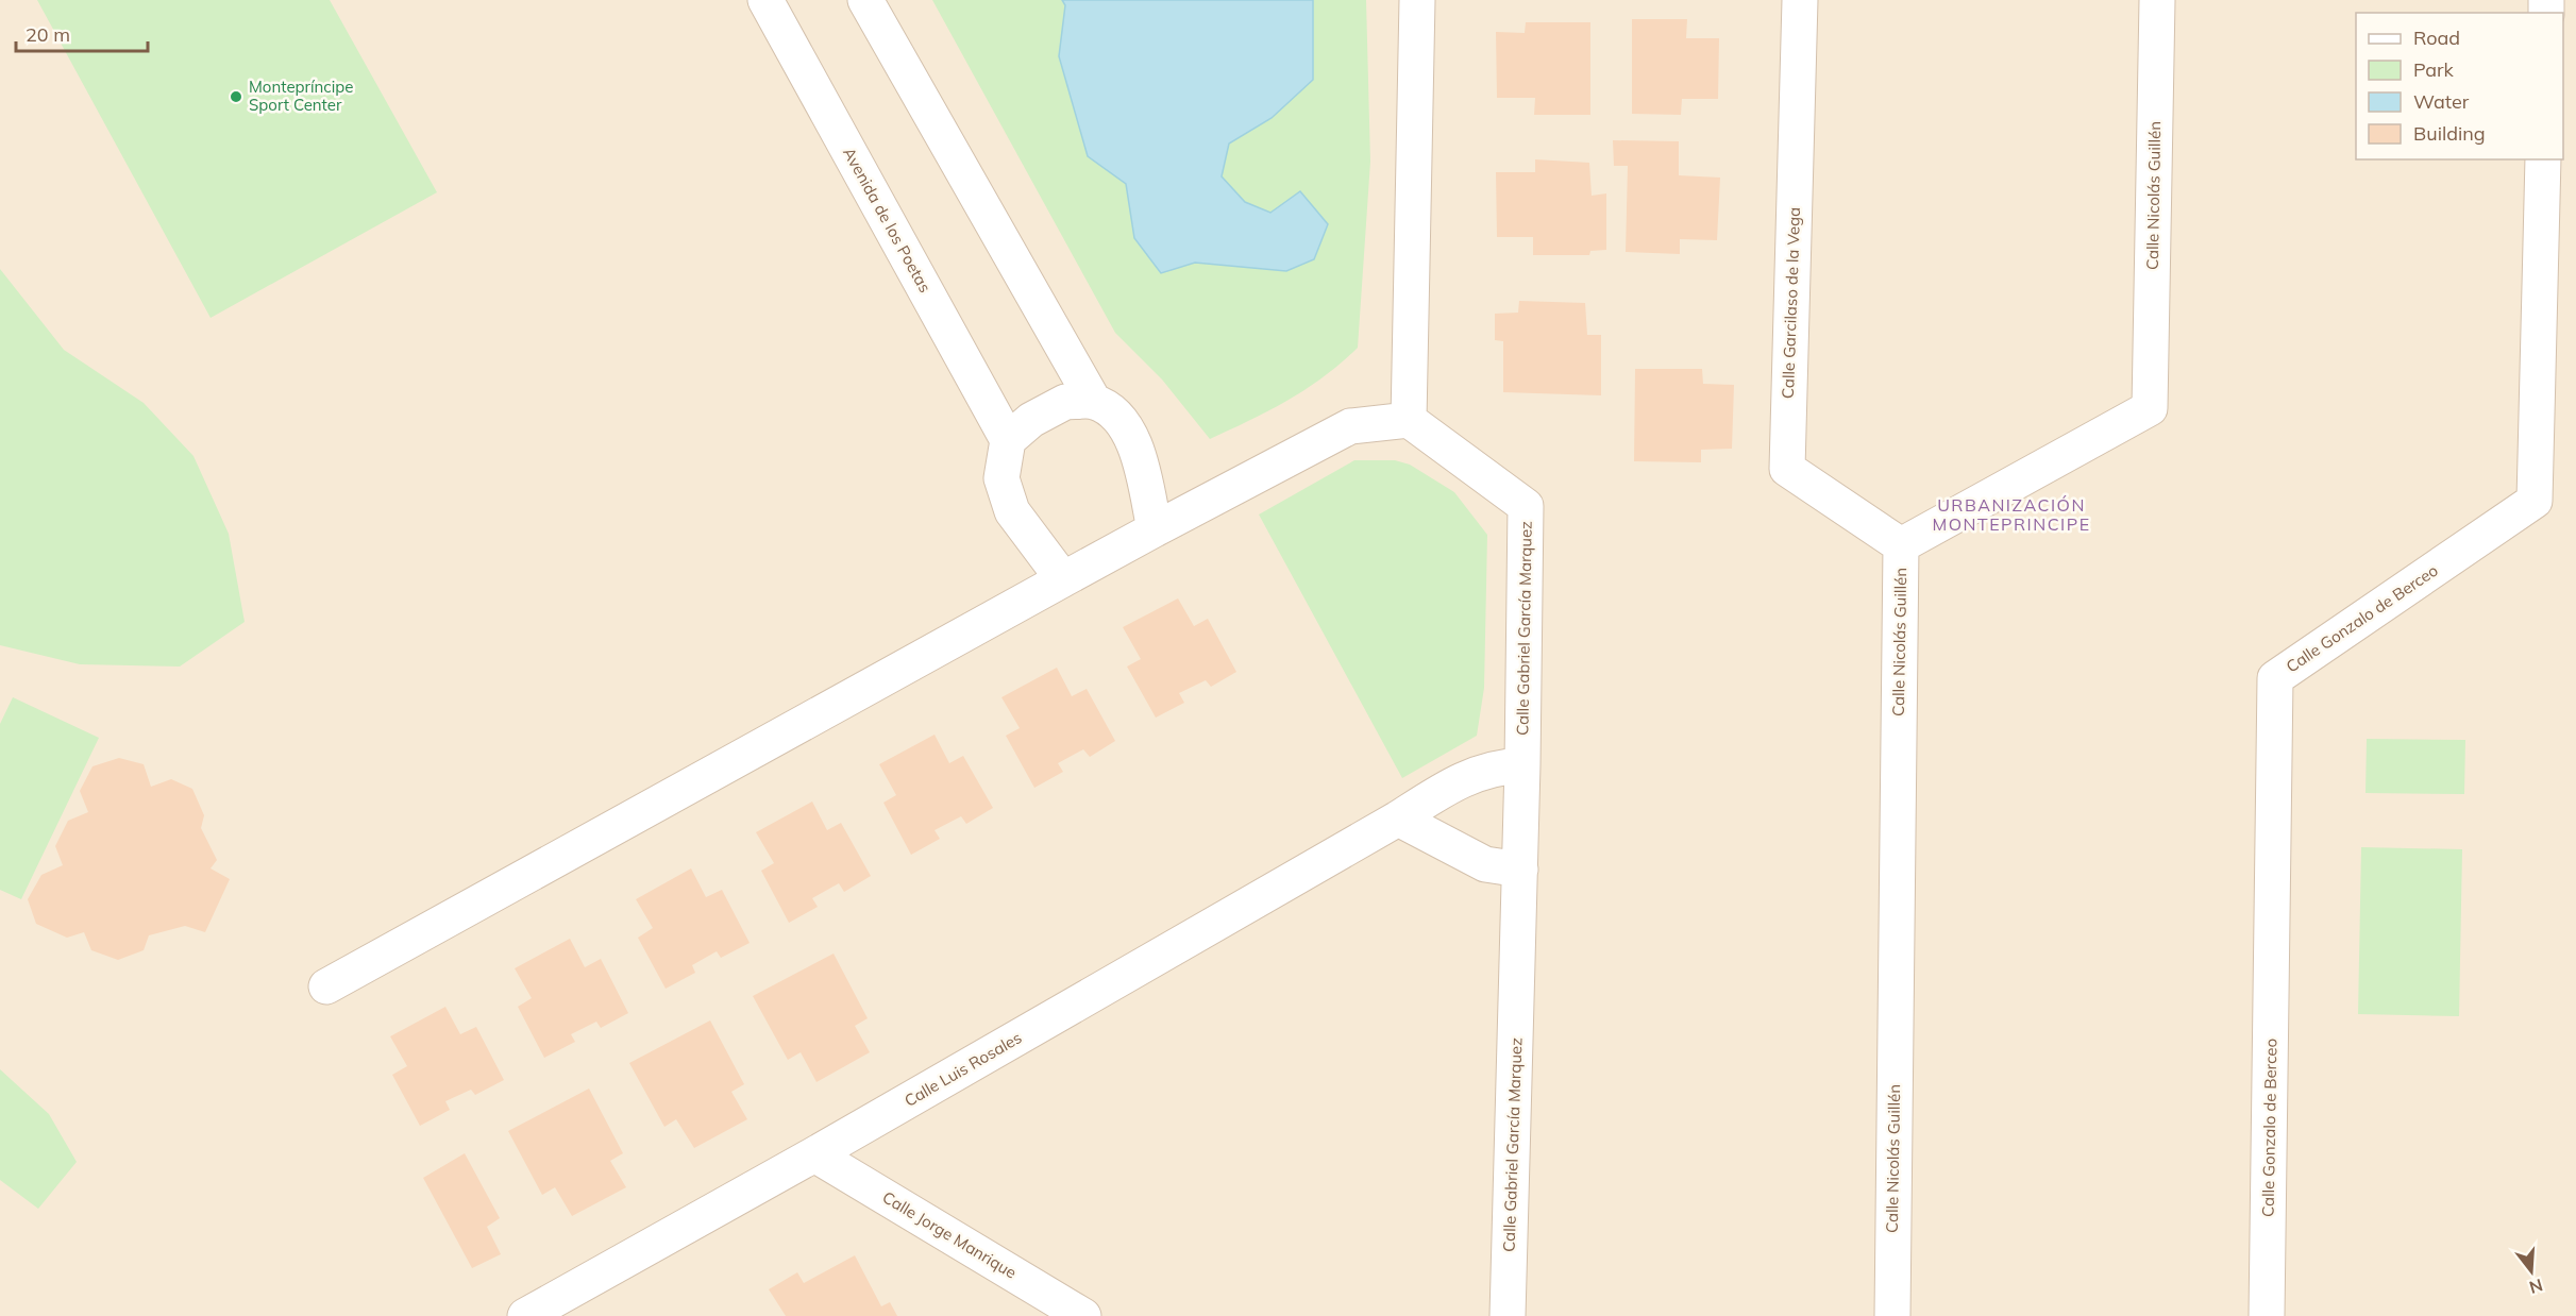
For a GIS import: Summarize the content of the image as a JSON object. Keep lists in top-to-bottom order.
{
  "streets": {
    "street": [
      "Calle Nicolás Guillén",
      "Avenida de los Poetas",
      "Calle Garcilaso de la Vega",
      "Calle Gonzalo de Berceo",
      "Calle Gabriel García Marquez",
      "Calle Luis Rosales",
      "Calle Jorge Manrique"
    ]
  },
  "crossings": [
    ["Calle Nicolás Guillén", "Calle Garcilaso de la Vega"],
    ["Calle Gabriel García Marquez", "Calle Luis Rosales"],
    ["Calle Luis Rosales", "Calle Jorge Manrique"]
  ],
  "districts": ["URBANIZACIÓN MONTEPRINCIPE"],
  "places": ["Montepríncipe Sport Center"],
  "legend": [
    "Road",
    "Park",
    "Water",
    "Building"
  ],
  "scale_bar": "20 m",
  "north": "bottom"
}
